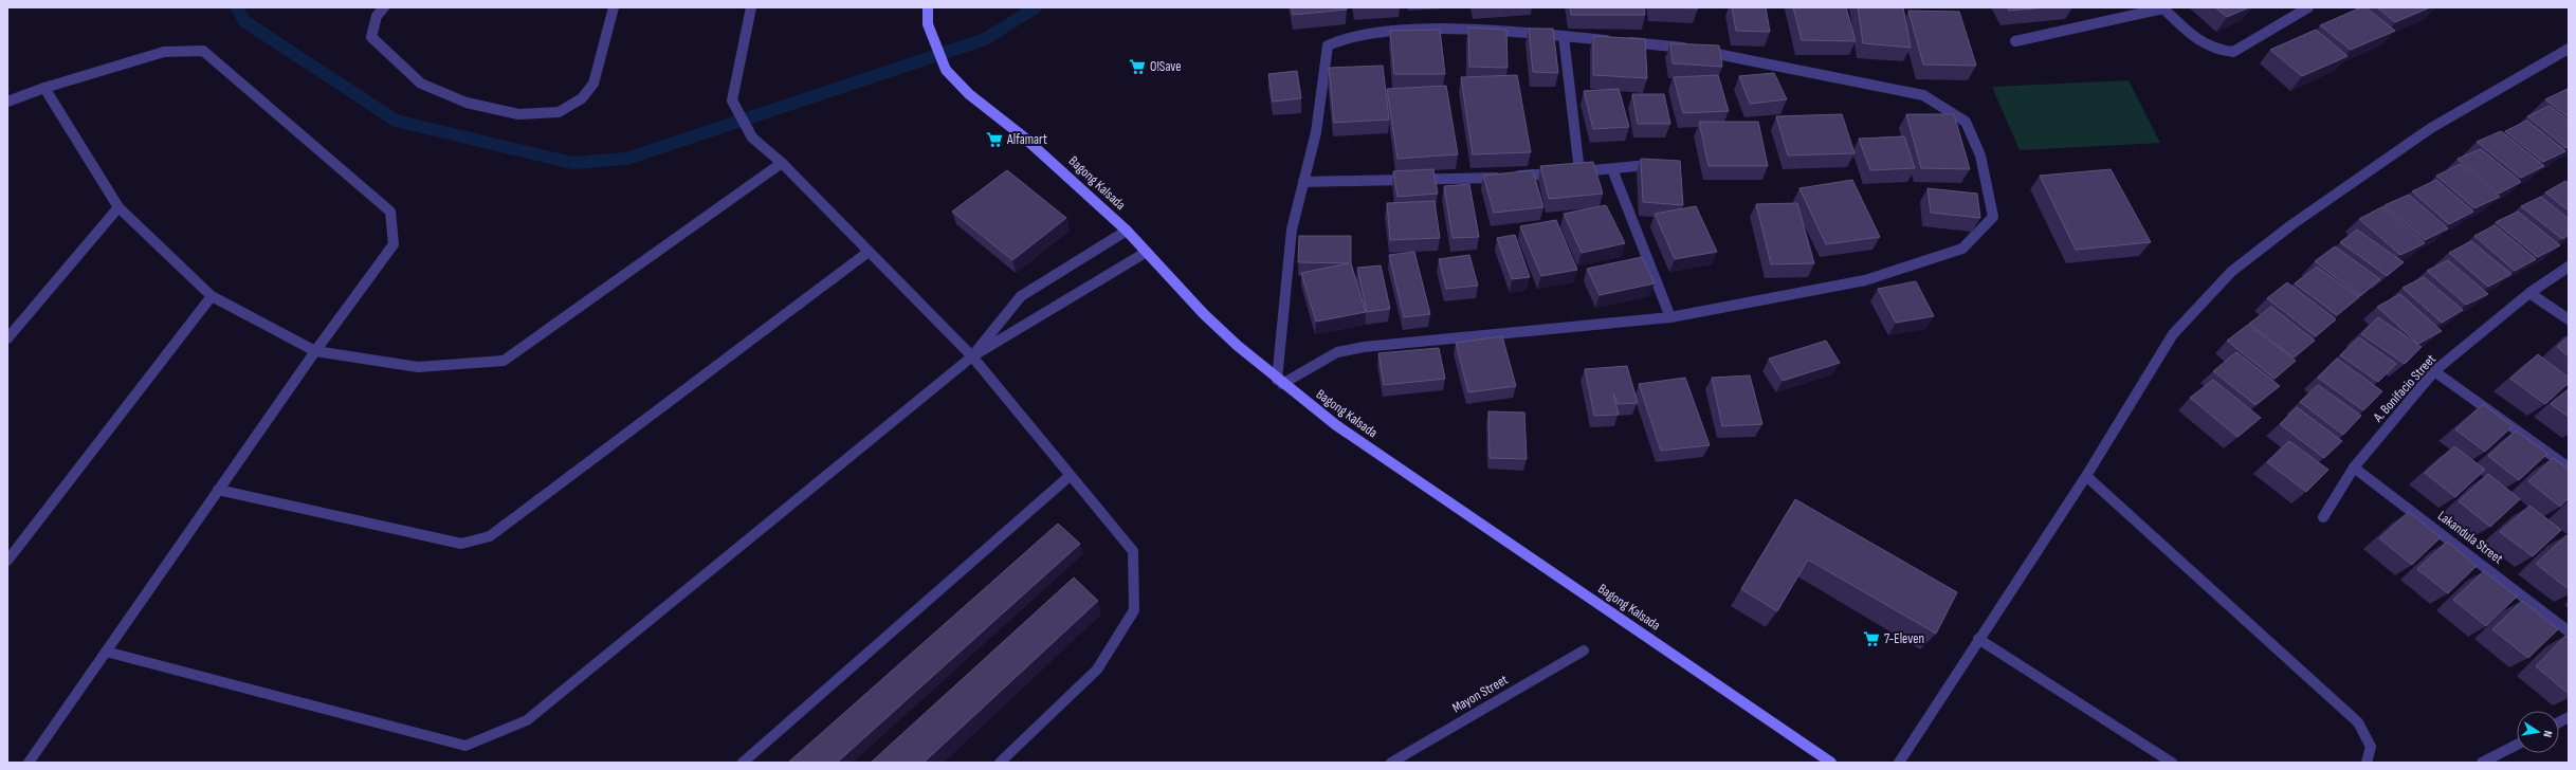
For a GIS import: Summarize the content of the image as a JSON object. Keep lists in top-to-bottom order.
{
  "streets": {
    "street": [
      "Bagong Kalsada",
      "A. Bonifacio Street",
      "Lakandula Street",
      "Mayon Street"
    ]
  },
  "crossings": [
    ["A. Bonifacio Street", "Lakandula Street"]
  ],
  "places": {
    "supermarket": ["O!Save", "Alfamart", "7-Eleven"]
  },
  "north": "right"
}
